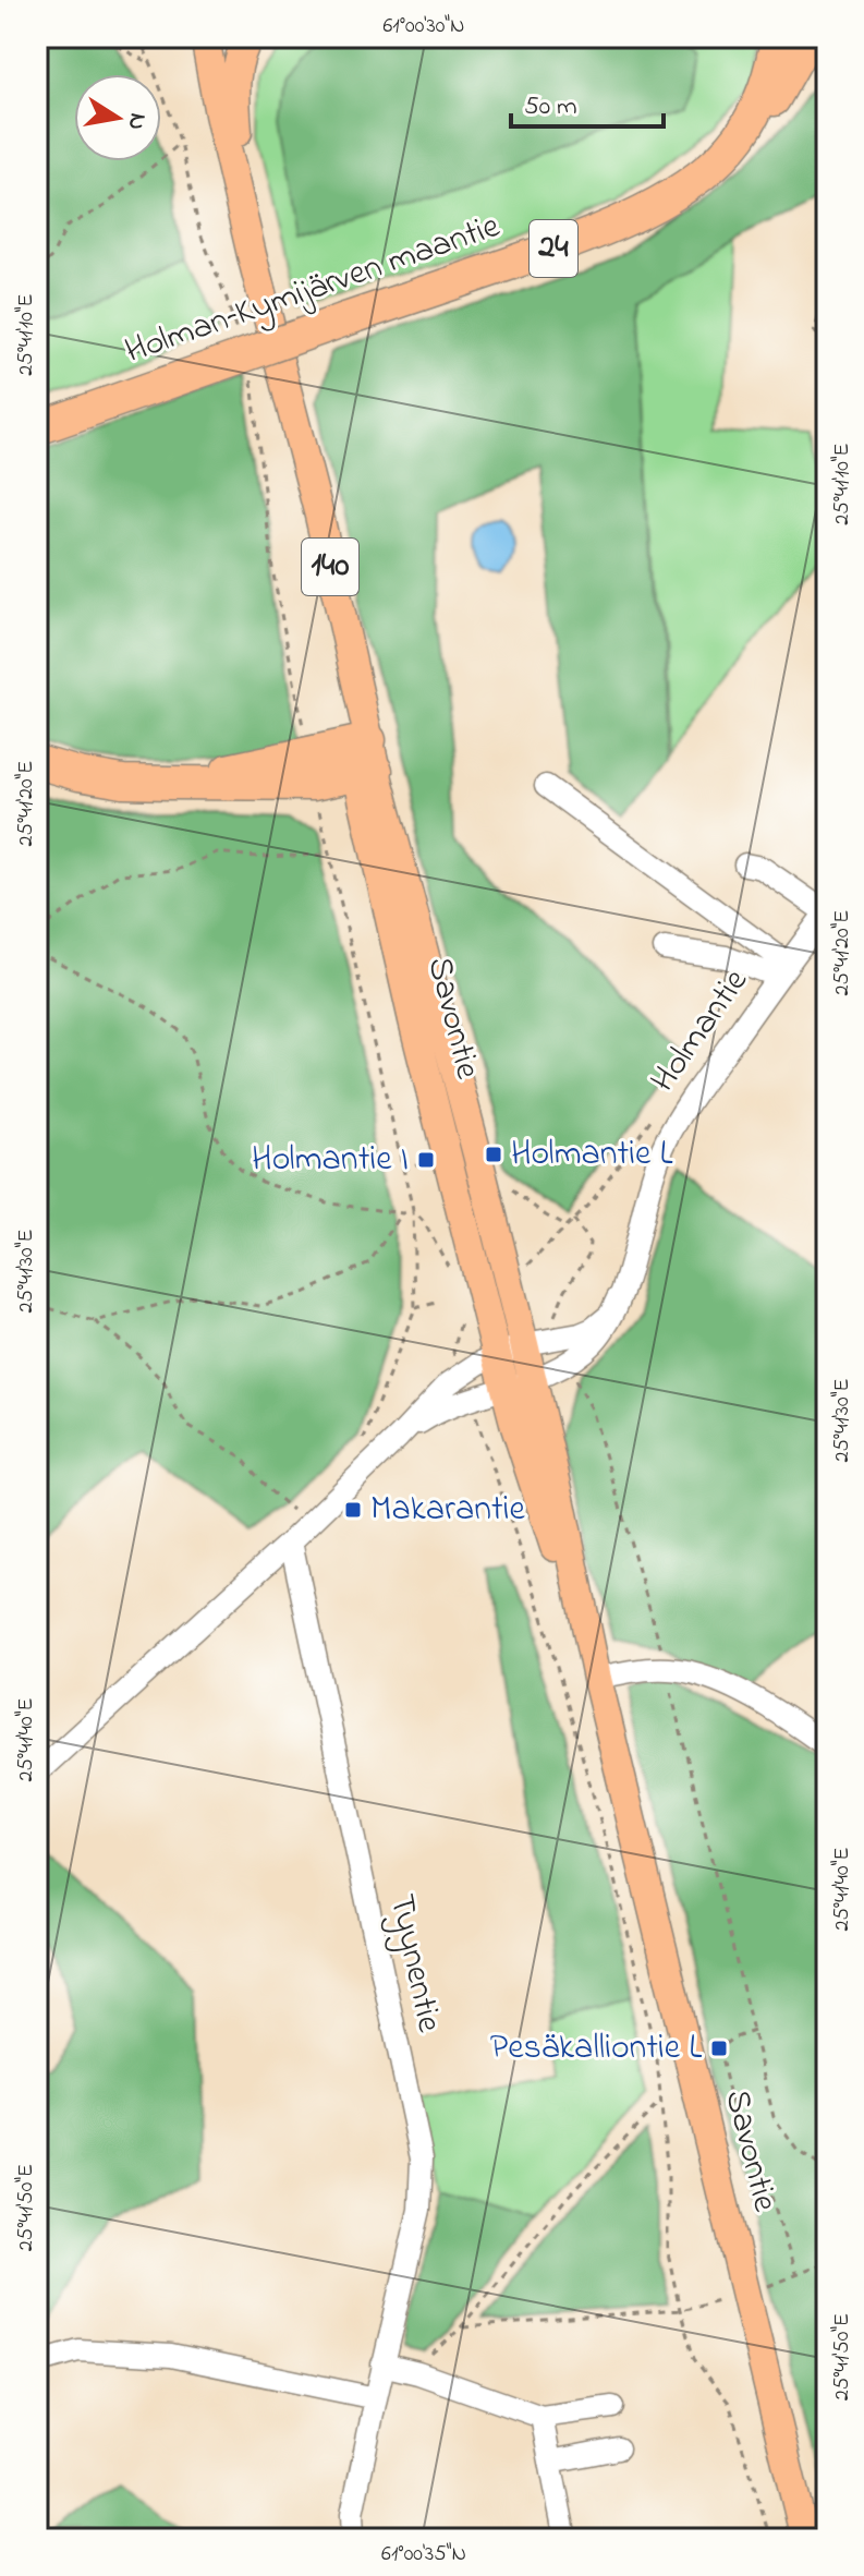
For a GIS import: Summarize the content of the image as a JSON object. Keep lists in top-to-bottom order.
{
  "streets": {
    "highway": ["24", "Holman–Kymijärven maantie"],
    "main road": ["140", "Savontie"],
    "street": ["Holmantie", "Tyynentie"]
  },
  "crossings": [
    ["24", "Holman–Kymijärven maantie"],
    ["Savontie", "Holmantie"]
  ],
  "places": {
    "transit": [
      "Holmantie L",
      "Holmantie I",
      "Makarantie",
      "Pesäkalliontie L"
    ]
  },
  "scale_bar": "50 m",
  "north": "right",
  "coordinates": [
    "61°00'30\"N",
    "25°41'10\"E",
    "25°41'20\"E",
    "25°41'30\"E",
    "25°41'40\"E",
    "25°41'50\"E",
    "61°00'35\"N"
  ]
}
